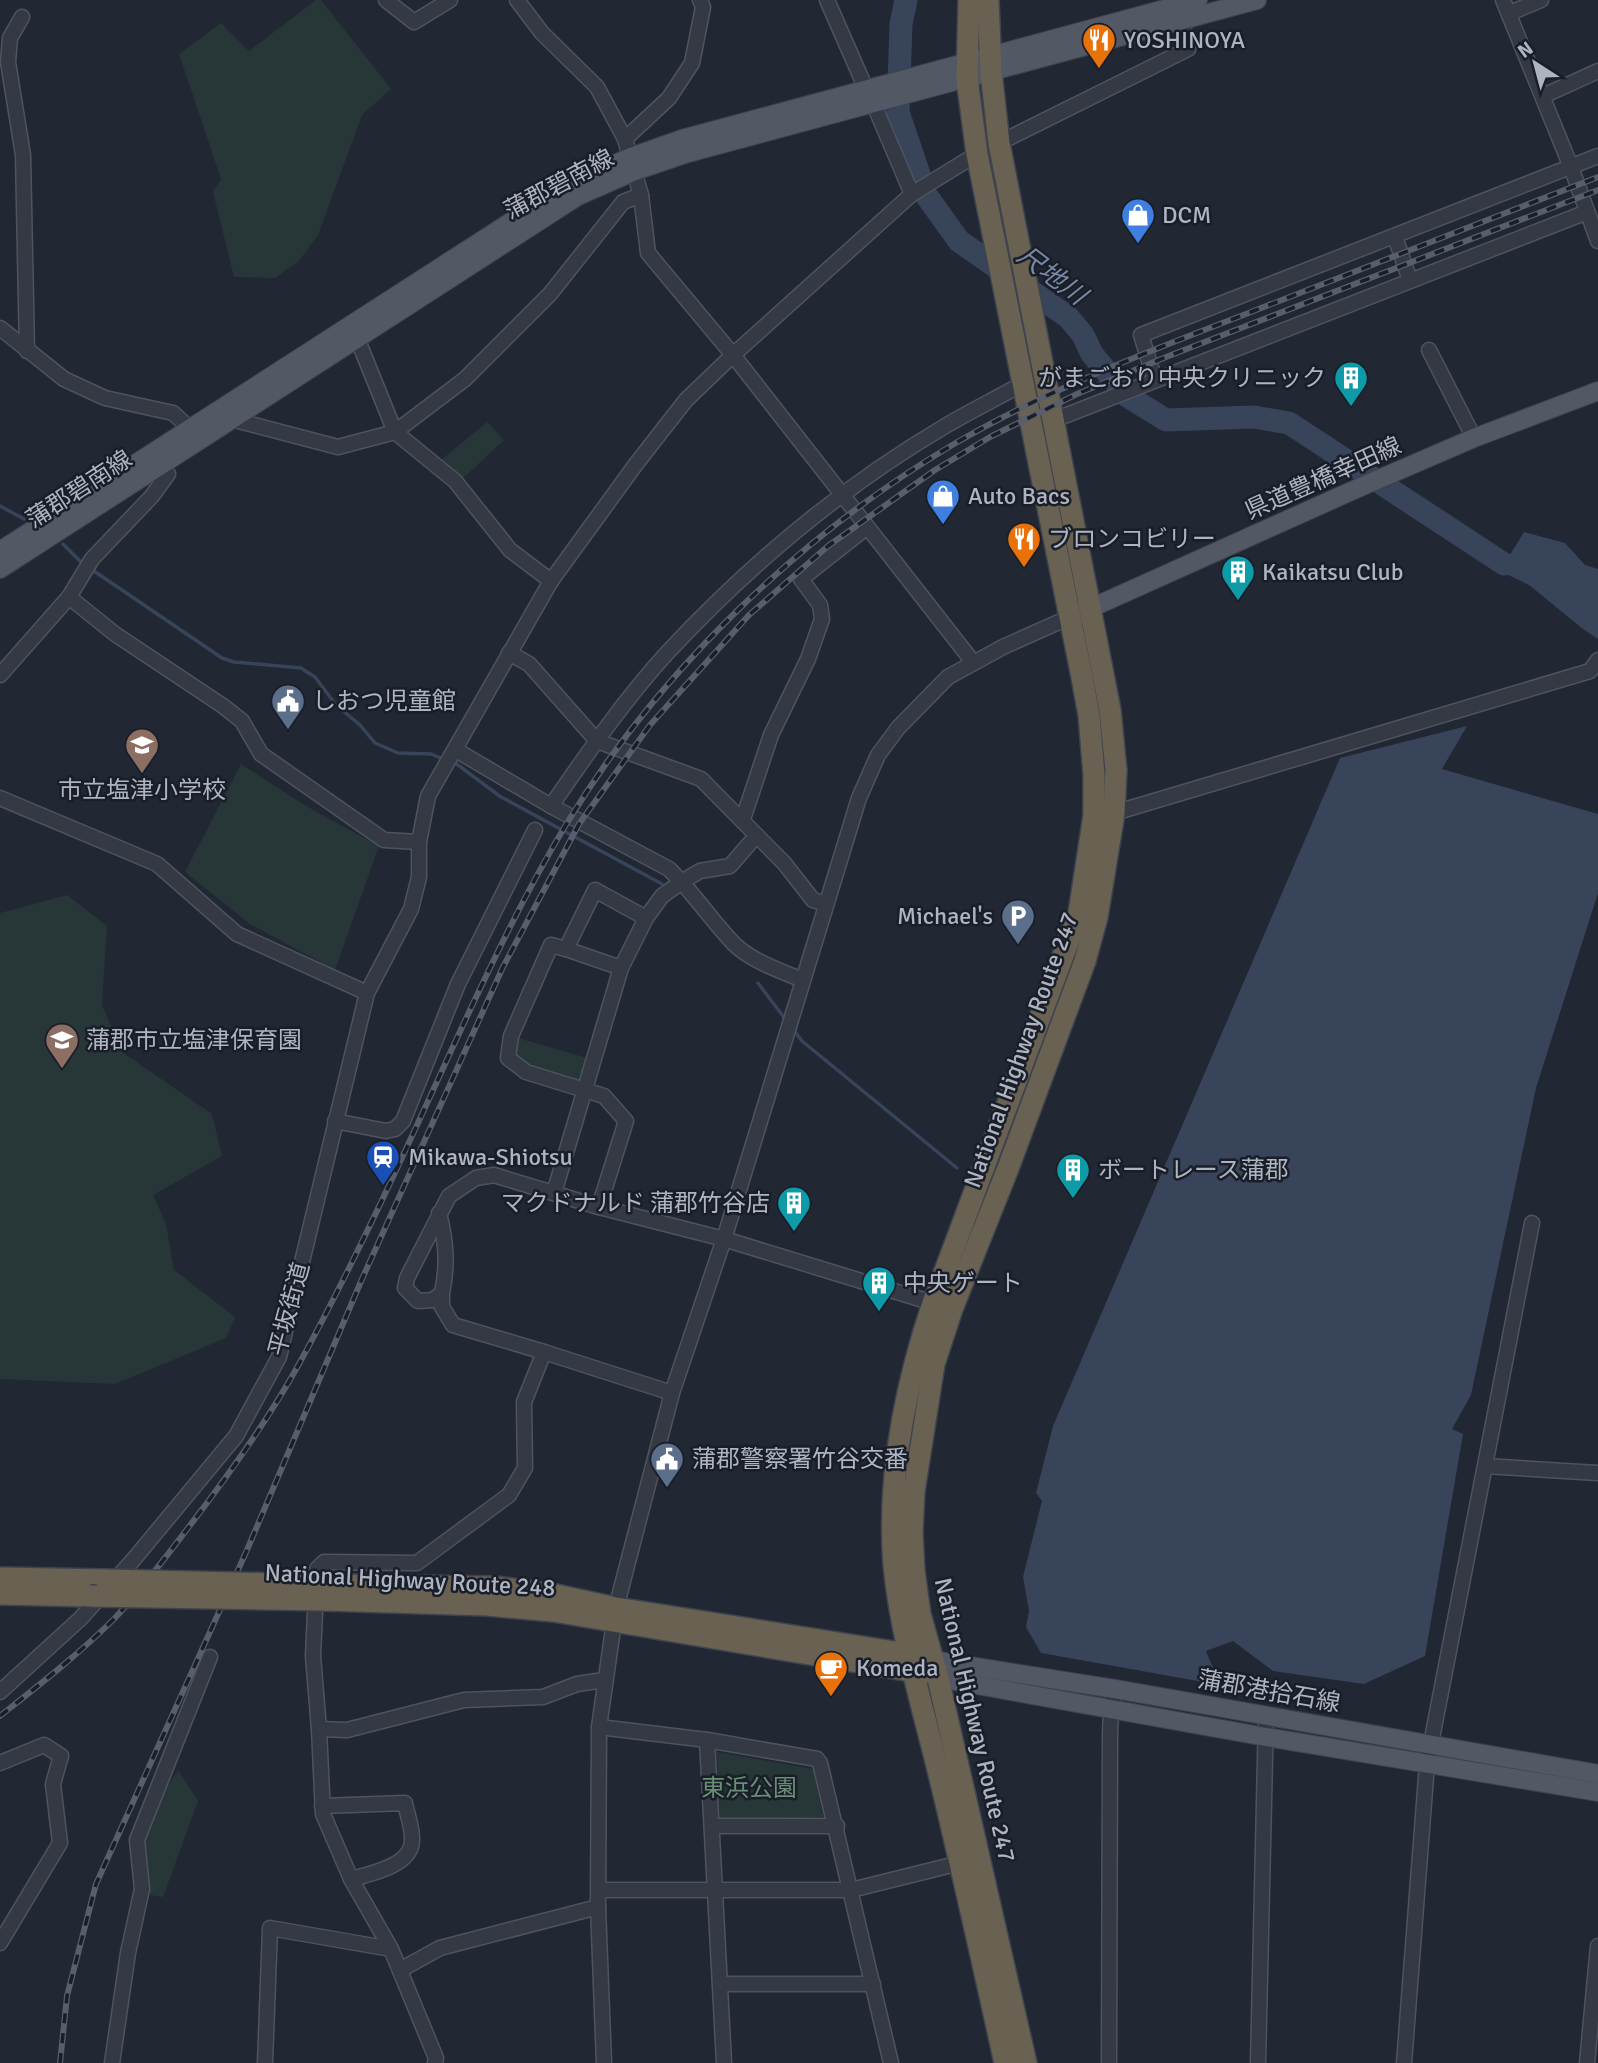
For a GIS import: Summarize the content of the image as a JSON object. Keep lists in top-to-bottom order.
{
  "streets": {
    "highway": ["National Highway Route 247", "National Highway Route 248"],
    "main road": ["蒲郡碧南線", "県道豊橋幸田線", "蒲郡港拾石線"],
    "street": ["平坂街道"]
  },
  "crossings": [
    ["蒲郡碧南線", "National Highway Route 247"],
    ["県道豊橋幸田線", "National Highway Route 247"],
    ["National Highway Route 247", "平坂街道"],
    ["National Highway Route 247", "National Highway Route 248"],
    ["National Highway Route 247", "蒲郡港拾石線"],
    ["National Highway Route 248", "蒲郡港拾石線"]
  ],
  "water": ["尺地川"],
  "parks": ["東浜公園"],
  "places": {
    "restaurant": ["YOSHINOYA", "ブロンコビリー"],
    "shop": ["DCM", "Auto Bacs"],
    "building": [
      "がまごおり中央クリニック",
      "Kaikatsu Club",
      "ボートレース蒲郡",
      "マクドナルド 蒲郡竹谷店",
      "中央ゲート"
    ],
    "public building": ["しおつ児童館", "蒲郡警察署竹谷交番"],
    "school or university": ["市立塩津小学校", "蒲郡市立塩津保育園"],
    "parking": ["Michael's"],
    "station": ["Mikawa-Shiotsu"],
    "cafe": ["Komeda"]
  },
  "north": "top left"
}
